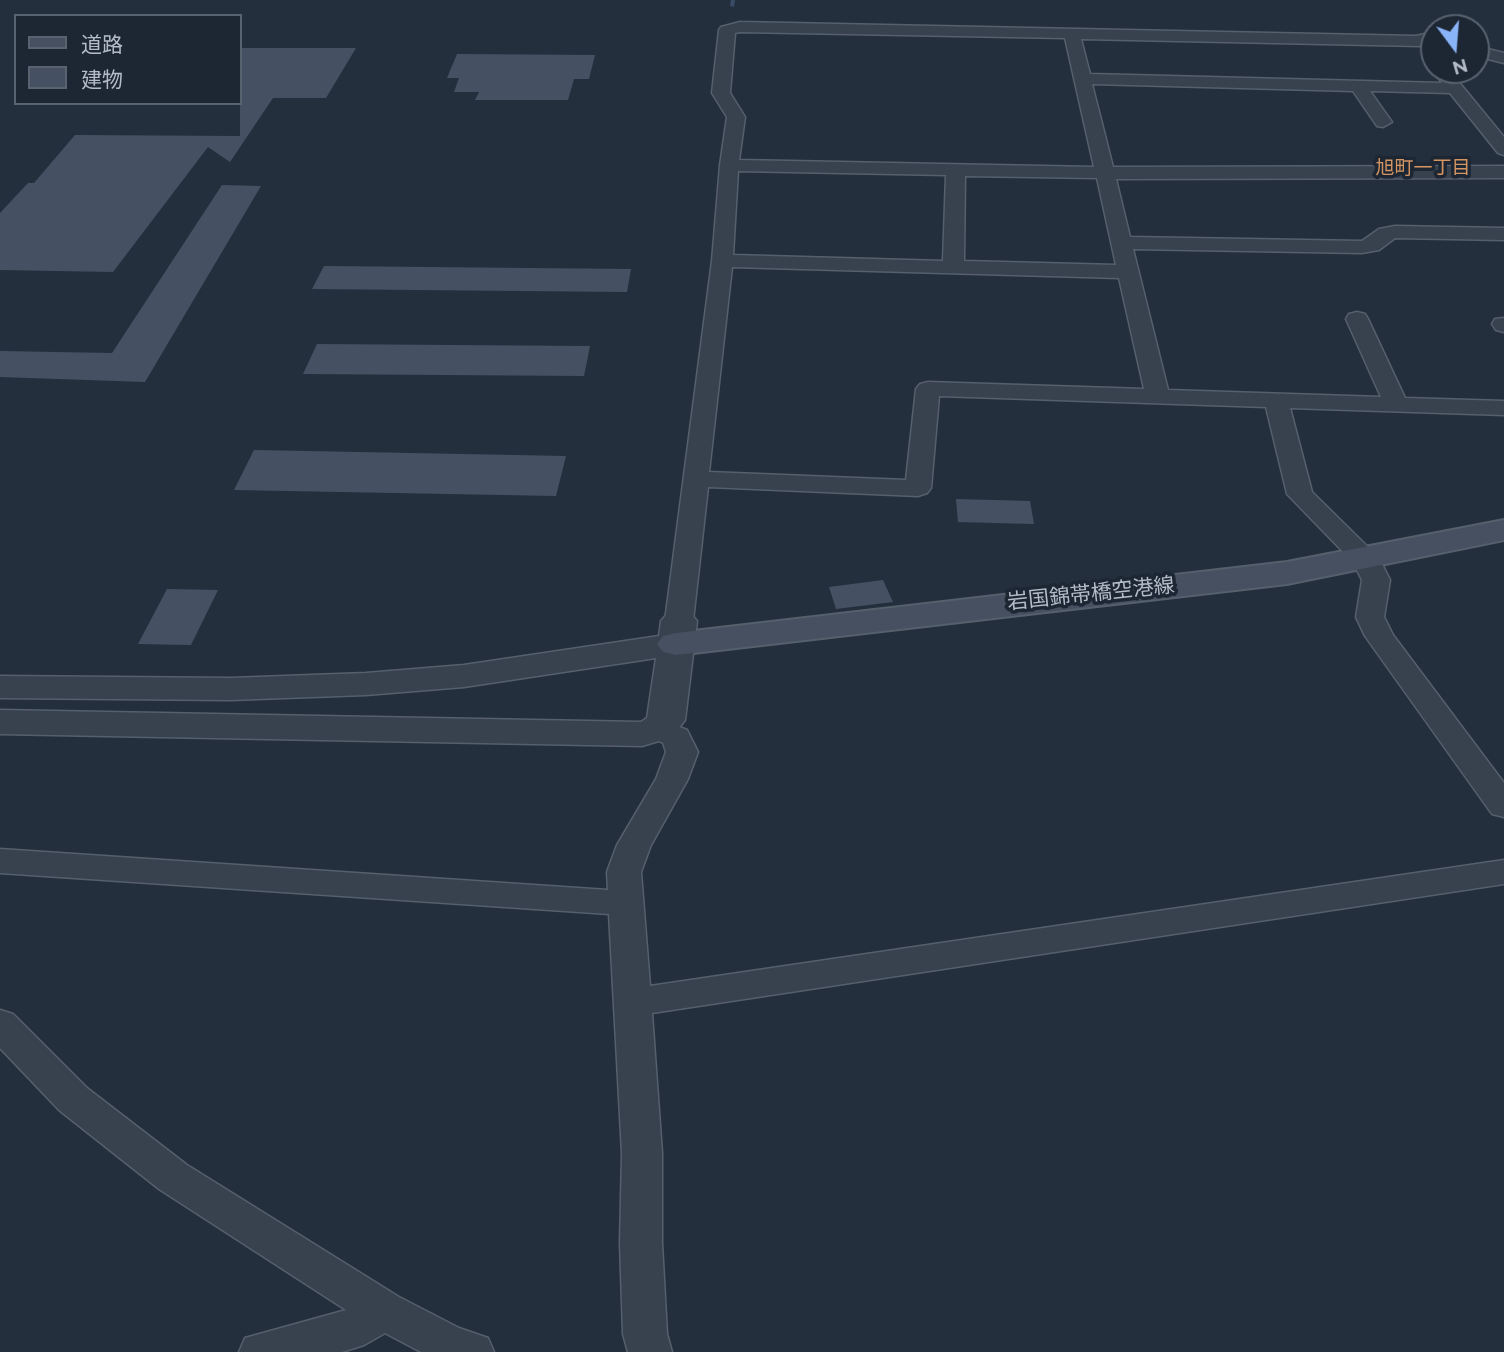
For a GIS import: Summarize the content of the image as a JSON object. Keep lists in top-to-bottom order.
{
  "streets": {
    "main road": ["岩国錦帯橋空港線"]
  },
  "districts": ["旭町一丁目"],
  "legend": ["道路", "建物"],
  "north": "bottom"
}
